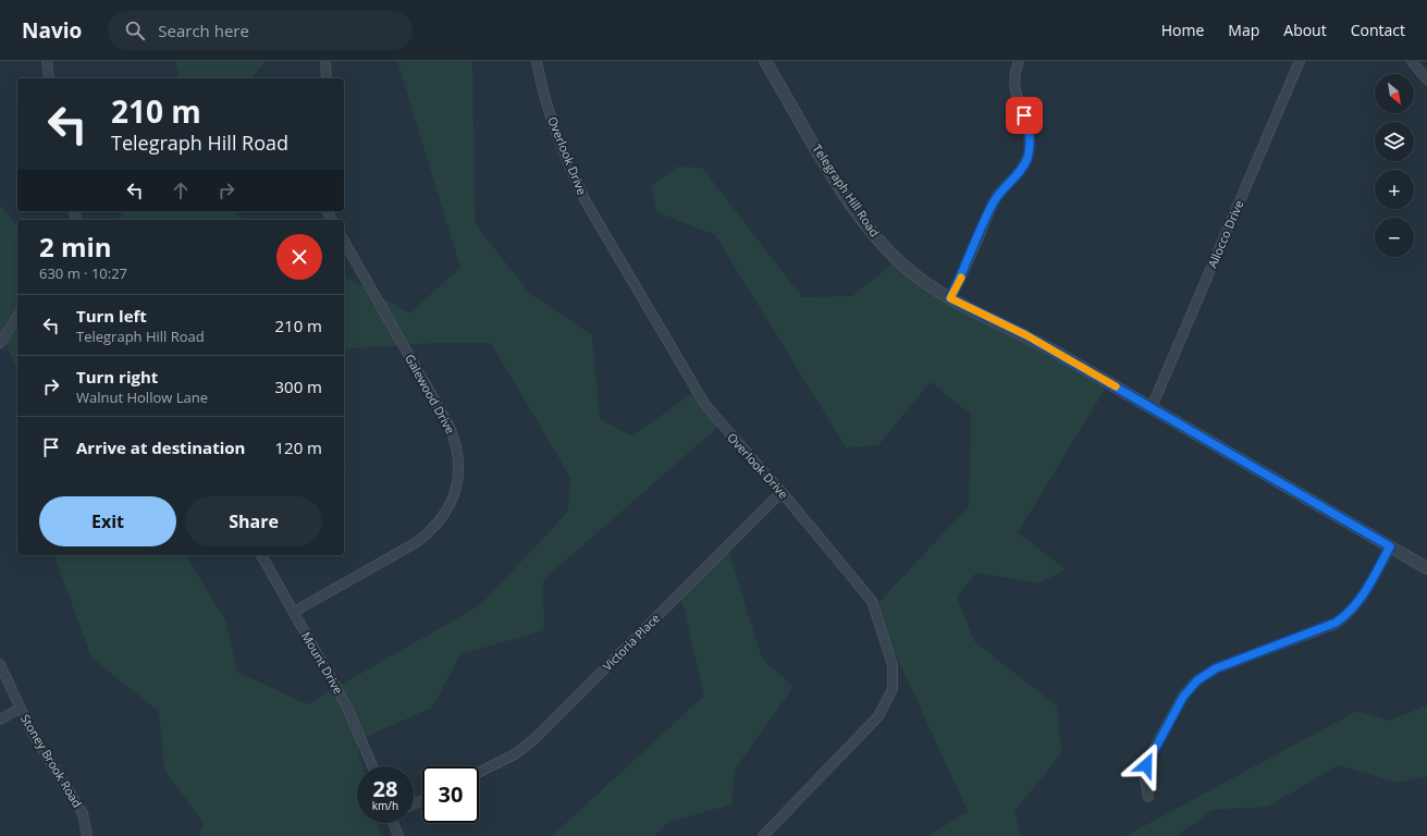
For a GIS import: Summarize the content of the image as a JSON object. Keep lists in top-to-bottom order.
{
  "streets": {
    "street": [
      "Overlook Drive",
      "Telegraph Hill Road",
      "Allocco Drive",
      "Galewood Drive",
      "Victoria Place",
      "Mount Drive",
      "Stoney Brook Road"
    ]
  },
  "crossings": [
    ["Overlook Drive", "Victoria Place"],
    ["Telegraph Hill Road", "Allocco Drive"],
    ["Galewood Drive", "Mount Drive"]
  ],
  "north": "bottom right",
  "page": {
    "header": "Navio",
    "search": "Search here",
    "nav": [
      "Home",
      "Map",
      "About",
      "Contact"
    ],
    "map_buttons": ["+", "−"],
    "turn": ["210 m", "Telegraph Hill Road"],
    "heading": ["2 min", "630 m · 10:27"],
    "list": [
      {
        "name": "Turn left",
        "note": "Telegraph Hill Road",
        "value": "210 m"
      },
      {
        "name": "Turn right",
        "note": "Walnut Hollow Lane",
        "value": "300 m"
      },
      {
        "name": "Arrive at destination",
        "value": "120 m"
      }
    ],
    "buttons": ["Exit", "Share"],
    "speed": "28 km/h",
    "limit": "30"
  }
}
